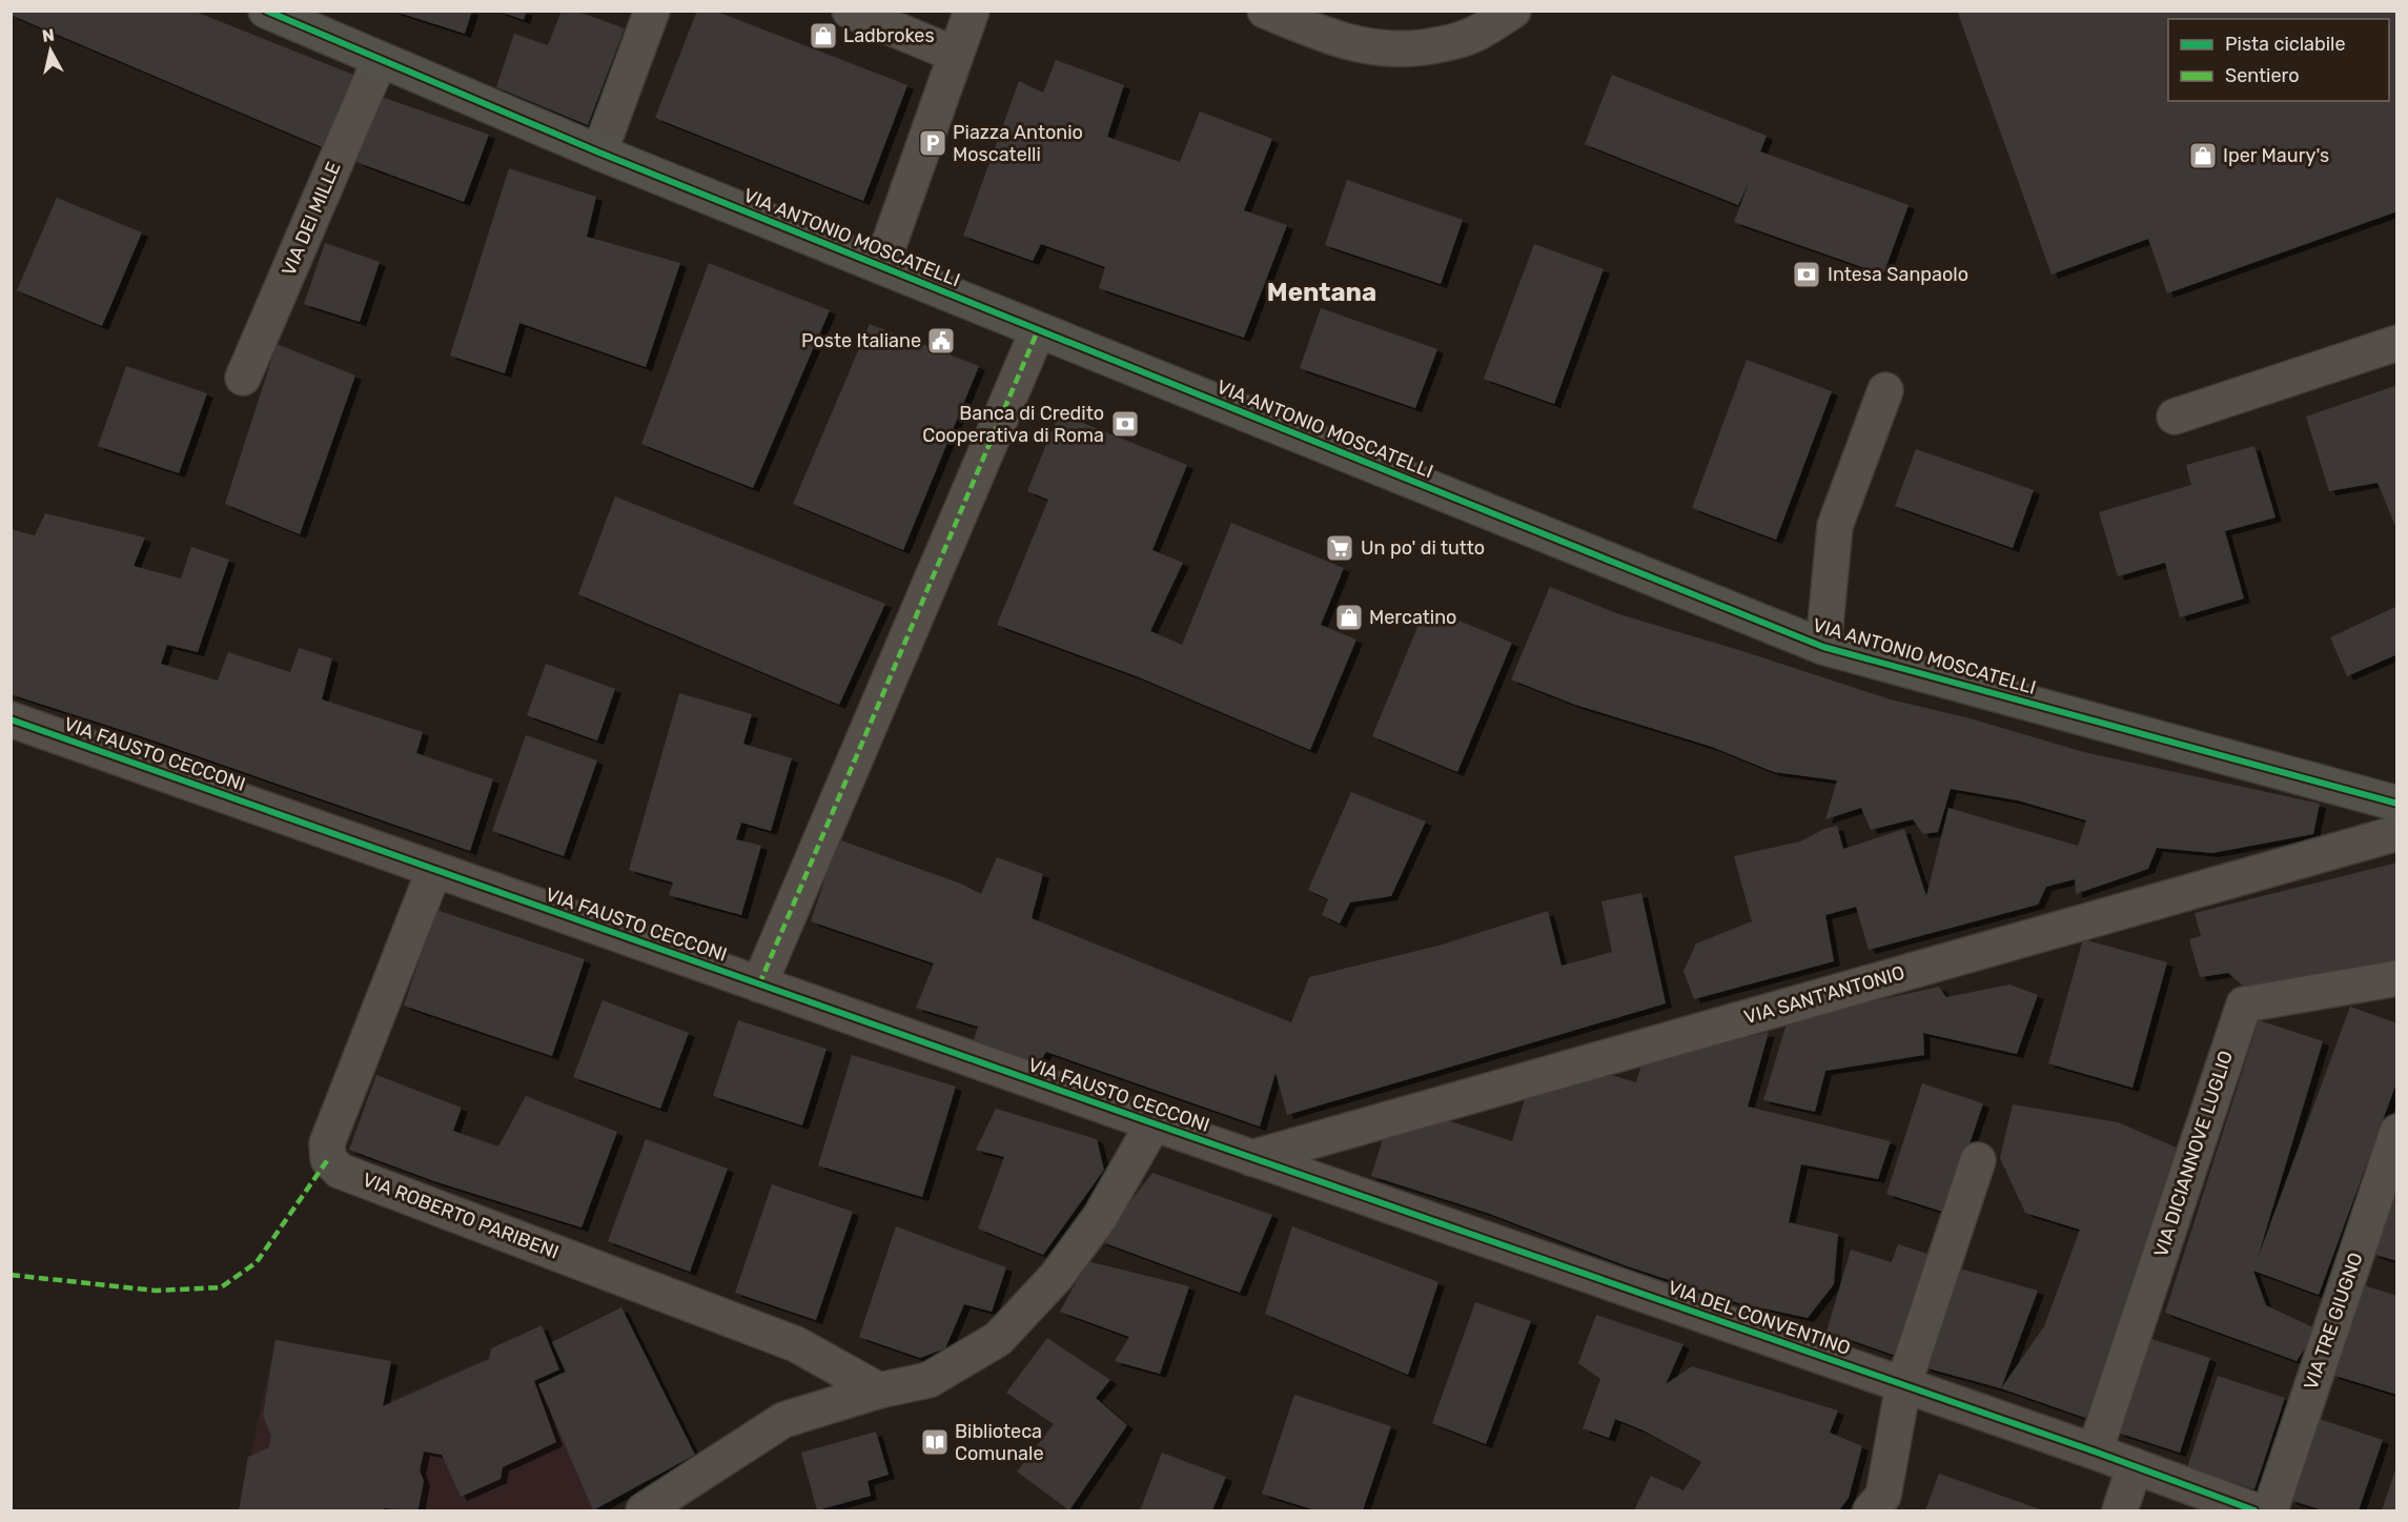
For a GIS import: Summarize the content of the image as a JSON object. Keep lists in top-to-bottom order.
{
  "streets": {
    "street": [
      "VIA DEI MILLE",
      "VIA ANTONIO MOSCATELLI",
      "VIA FAUSTO CECCONI",
      "VIA SANT'ANTONIO",
      "VIA DICIANNOVE LUGLIO",
      "VIA ROBERTO PARIBENI",
      "VIA DEL CONVENTINO",
      "VIA TRE GIUGNO"
    ]
  },
  "crossings": [
    ["VIA DEI MILLE", "VIA ANTONIO MOSCATELLI"],
    ["VIA FAUSTO CECCONI", "VIA SANT'ANTONIO"],
    ["VIA FAUSTO CECCONI", "VIA ROBERTO PARIBENI"],
    ["VIA FAUSTO CECCONI", "VIA DEL CONVENTINO"],
    ["VIA SANT'ANTONIO", "VIA DEL CONVENTINO"],
    ["VIA DICIANNOVE LUGLIO", "VIA DEL CONVENTINO"]
  ],
  "districts": ["Mentana"],
  "places": {
    "shop": ["Ladbrokes", "Iper Maury's", "Mercatino"],
    "parking": ["Piazza Antonio Moscatelli"],
    "bank": ["Intesa Sanpaolo", "Banca di Credito Cooperativa di Roma"],
    "public building": ["Poste Italiane"],
    "supermarket": ["Un po' di tutto"],
    "library": ["Biblioteca Comunale"]
  },
  "legend": ["Pista ciclabile", "Sentiero"],
  "north": "top"
}
